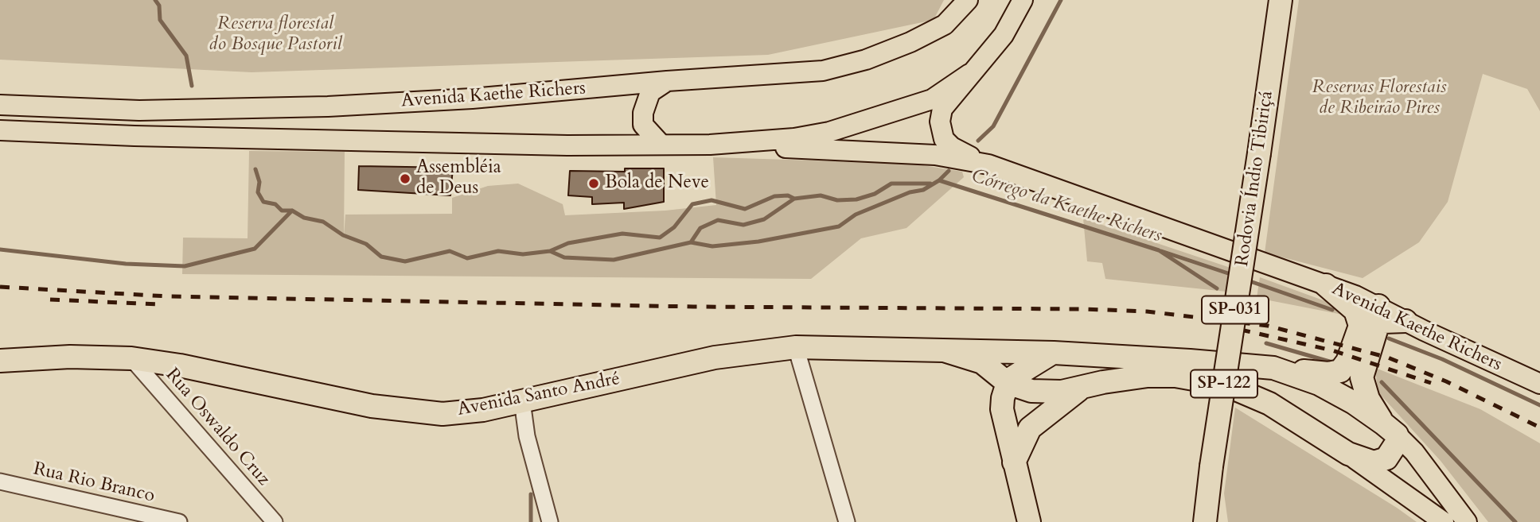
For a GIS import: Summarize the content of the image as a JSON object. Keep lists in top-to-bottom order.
{
  "streets": {
    "highway": [
      "Rodovia Índio Tibiriçá",
      "SP-031",
      "SP-122",
      "Avenida Santo André"
    ],
    "main road": ["Avenida Kaethe Richers"],
    "street": ["Rua Oswaldo Cruz", "Rua Rio Branco"]
  },
  "crossings": [
    ["SP-122", "Avenida Santo André"],
    ["Avenida Santo André", "Rua Oswaldo Cruz"]
  ],
  "water": ["Córrego da Kaethe Richers"],
  "parks": ["Reserva florestal do Bosque Pastoril", "Reservas Florestais de Ribeirão Pires"],
  "places": ["Assembléia de Deus", "Bola de Neve"]
}
